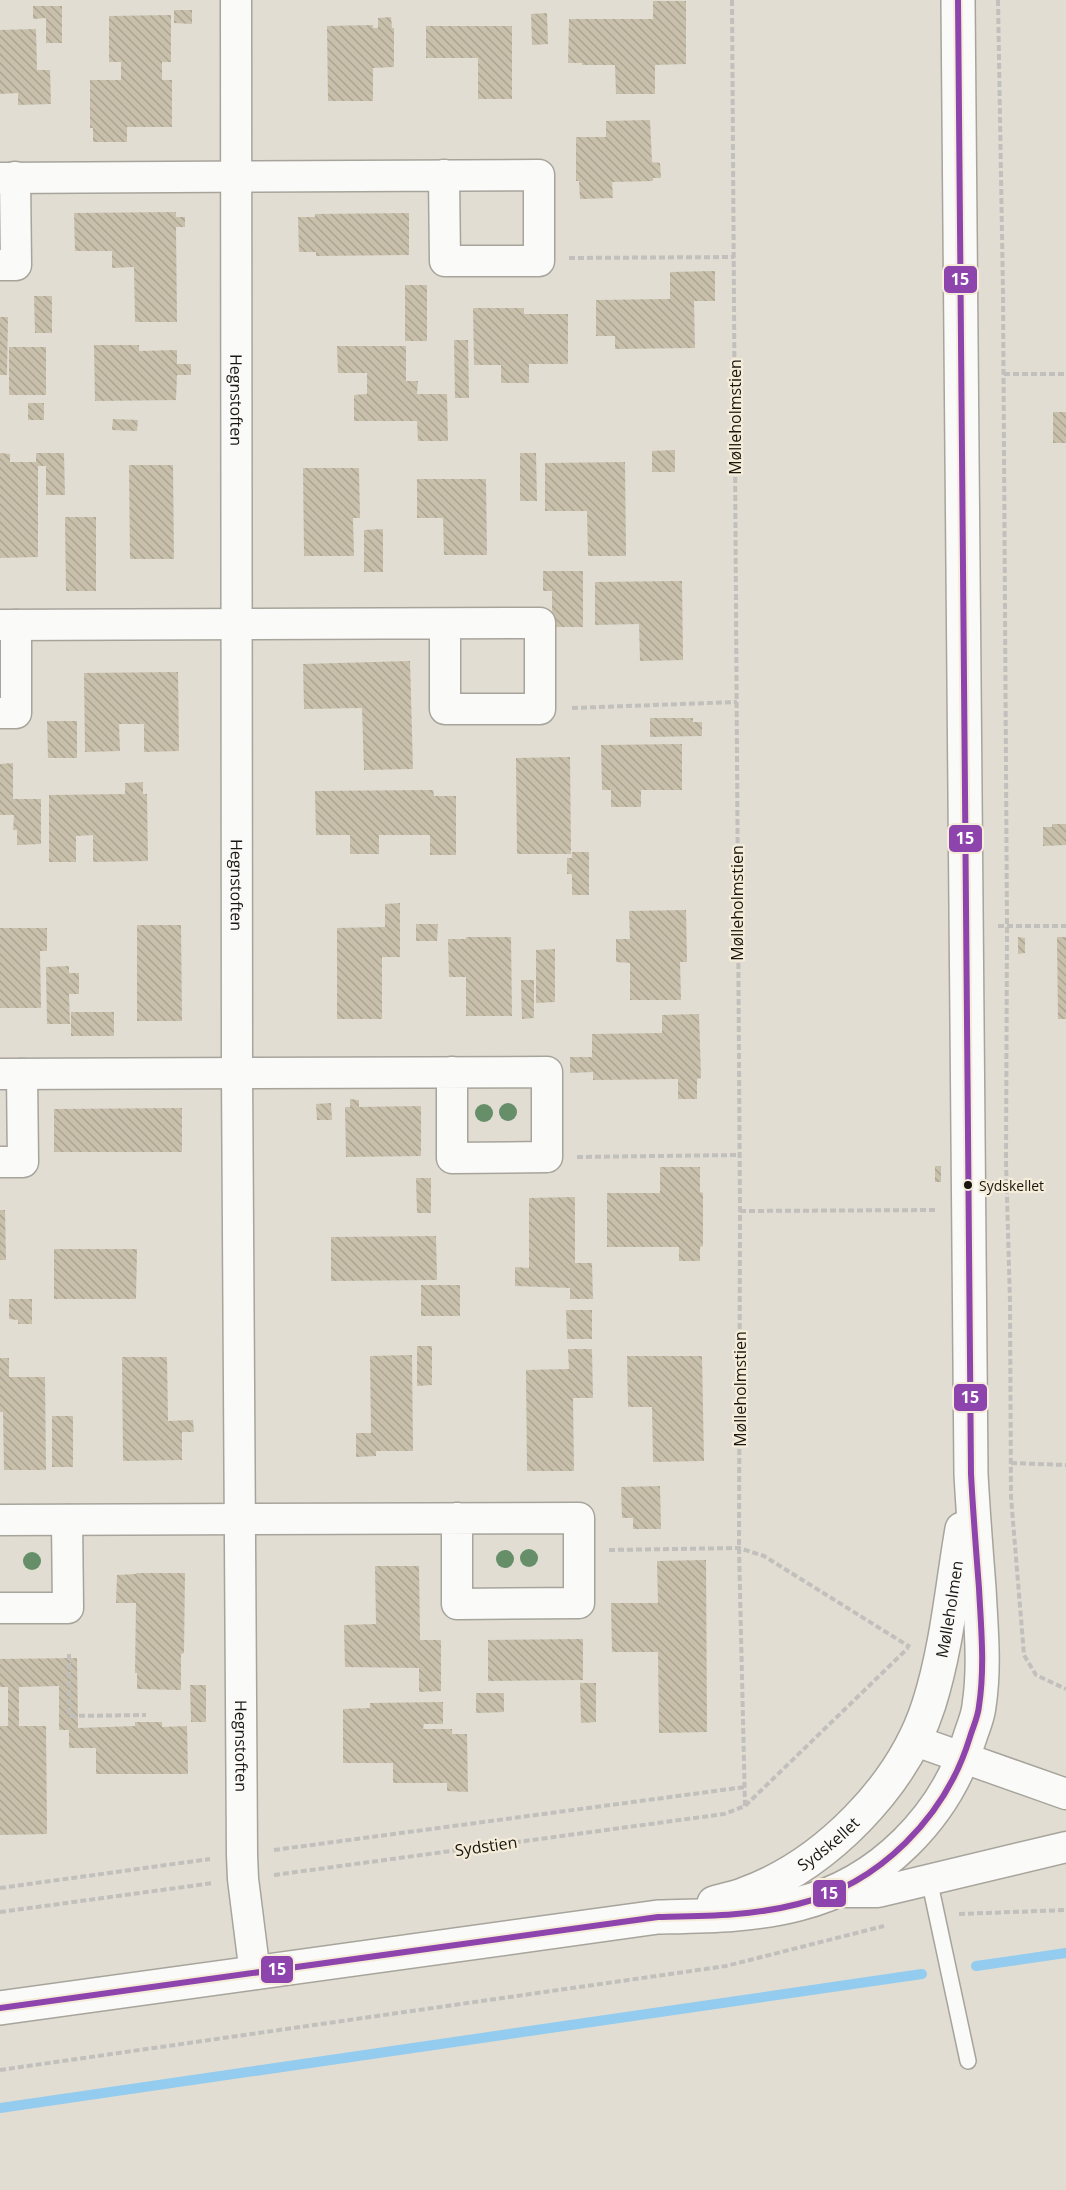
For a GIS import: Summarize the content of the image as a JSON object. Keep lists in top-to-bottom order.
{
  "streets": {
    "street": ["Hegnstoften", "Mølleholmen", "Sydskellet"],
    "path": ["Mølleholmstien", "Sydstien"]
  },
  "crossings": [
    ["Hegnstoften", "Sydskellet"],
    ["Hegnstoften", "Sydstien"],
    ["Mølleholmstien", "Sydstien"],
    ["Mølleholmen", "Sydskellet"]
  ],
  "places": ["Sydskellet"],
  "lines": ["transit line 15"]
}
